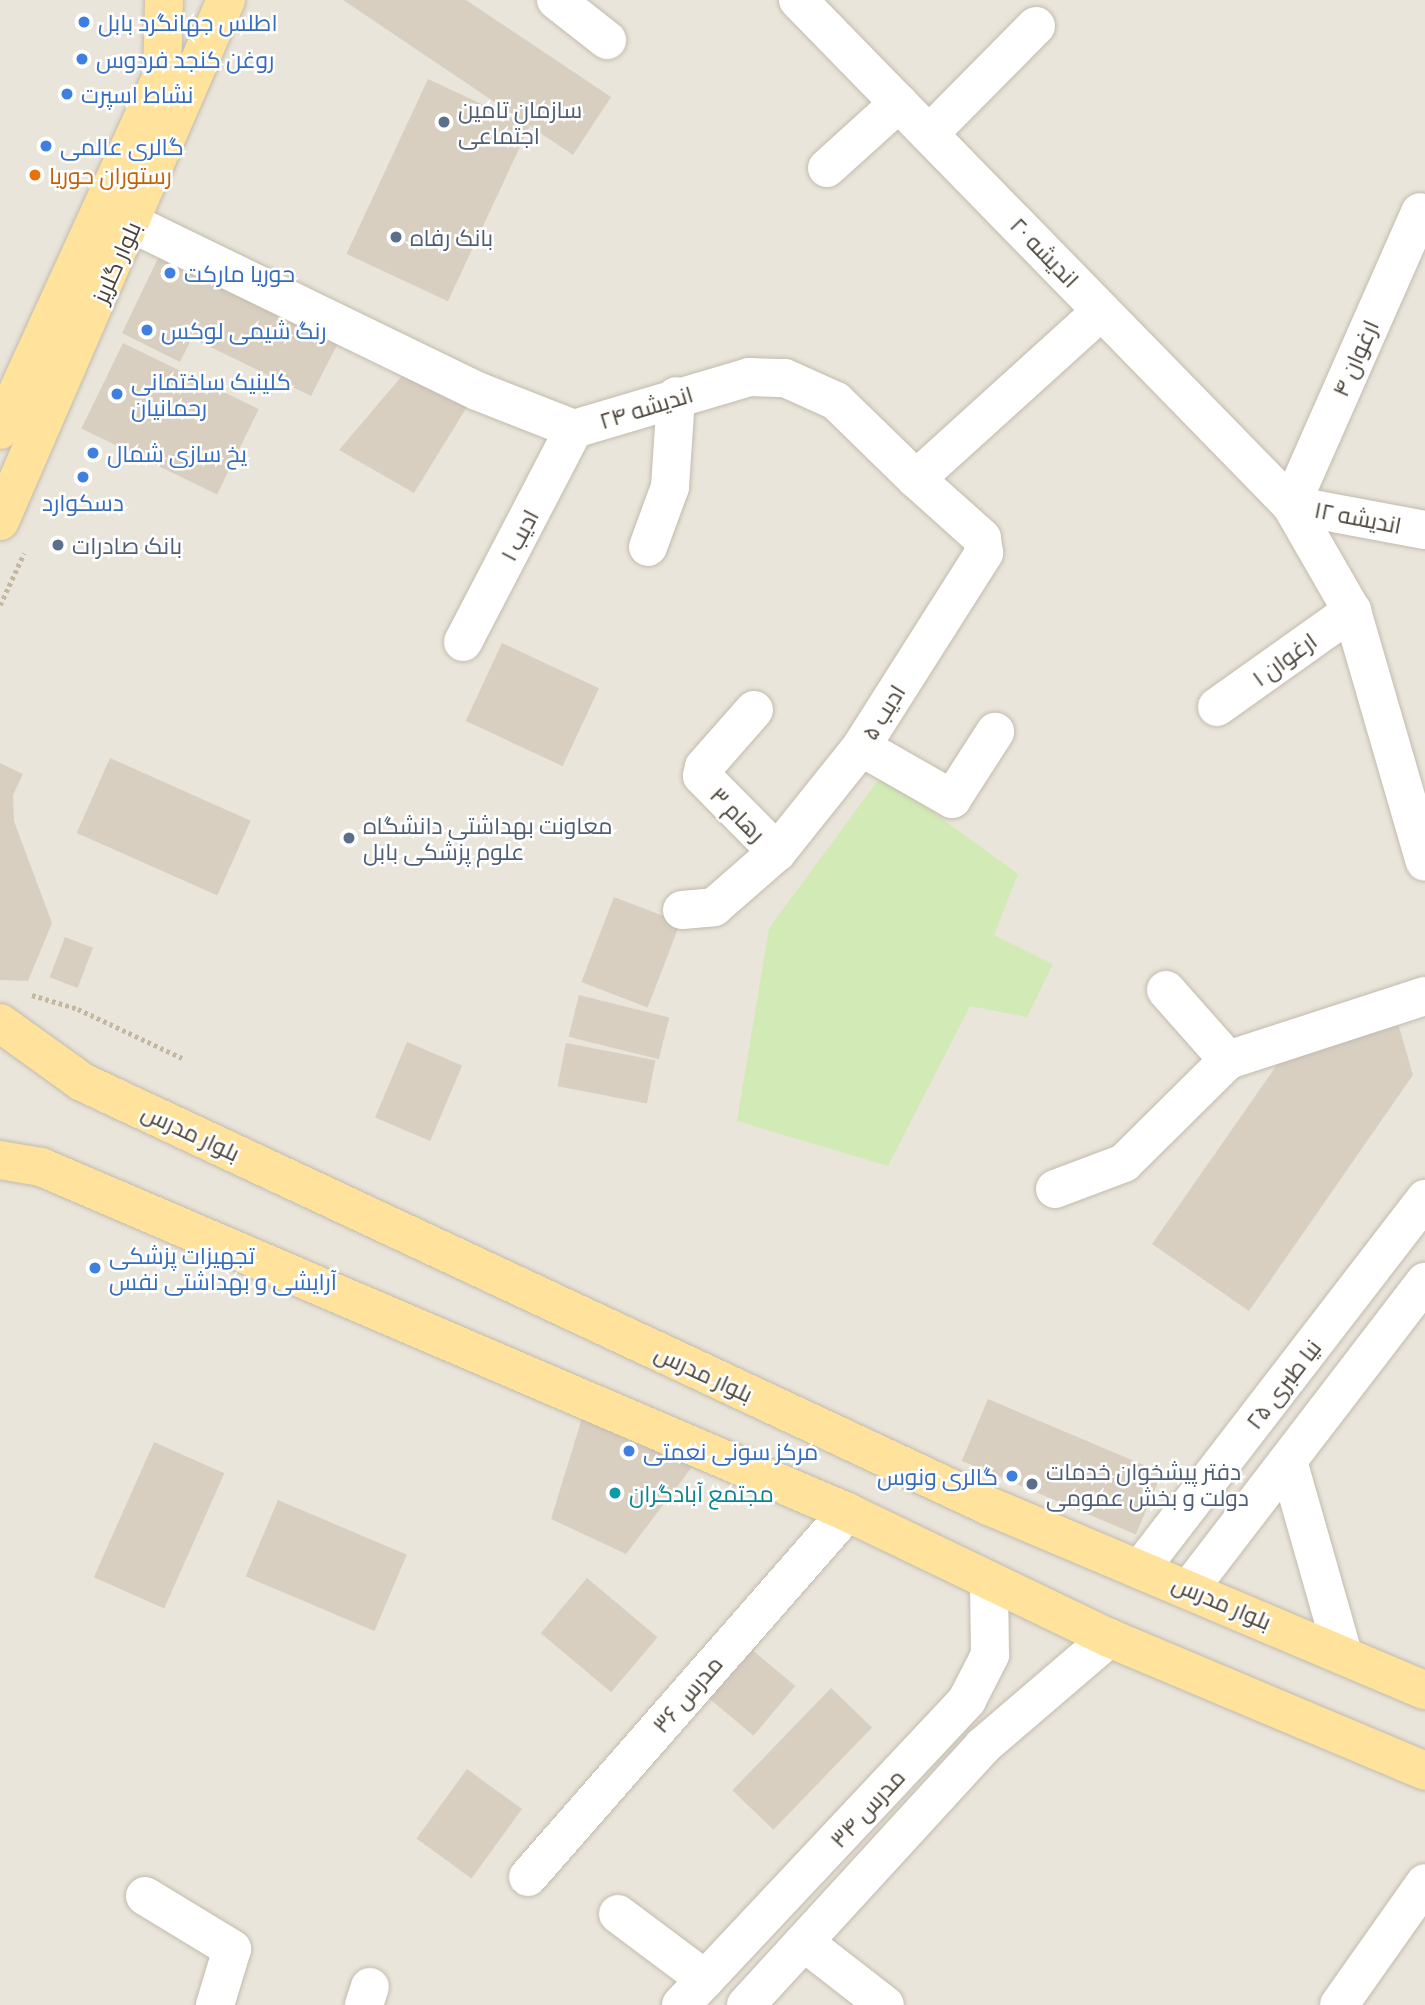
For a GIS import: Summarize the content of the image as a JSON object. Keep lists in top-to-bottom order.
{
  "streets": {
    "main road": ["بلوار گلریز", "بلوار مدرس"],
    "street": [
      "اندیشه ۲۰",
      "ارغوان ۴",
      "اندیشه ۲۴",
      "اندیشه ۱۲",
      "ادیب ۱",
      "ارغوان ۱",
      "ادیب ۵",
      "رهام ۳",
      "نیا طبری ۲۵",
      "مدرس ۳۶",
      "مدرس ۳۴"
    ]
  },
  "crossings": [
    ["اندیشه ۲۰", "ارغوان ۴"],
    ["اندیشه ۲۰", "اندیشه ۱۲"],
    ["اندیشه ۲۰", "ارغوان ۱"],
    ["بلوار گلریز", "اندیشه ۲۴"],
    ["ارغوان ۴", "اندیشه ۱۲"],
    ["اندیشه ۲۴", "ادیب ۱"],
    ["اندیشه ۲۴", "ادیب ۵"],
    ["ادیب ۵", "رهام ۳"],
    ["بلوار مدرس", "نیا طبری ۲۵"]
  ],
  "places": [
    "اطلس جهانگرد بابل",
    "روغن کنجد فردوس",
    "نشاط اسپرت",
    "سازمان تامین اجتماعی",
    "گالری عالمی",
    "رستوران حوریا",
    "بانک رفاه",
    "حوریا مارکت",
    "رنگ شیمی لوکس",
    "کلینیک ساختمانی رحمانیان",
    "یخ سازی شمال",
    "دسکوارد",
    "بانک صادرات",
    "معاونت بهداشتی دانشگاه علوم پزشکی بابل",
    "تجهیزات پزشکی آرایشی و بهداشتی نفس",
    "مرکز سونی نعمتی",
    "گالری ونوس",
    "دفتر پیشخوان خدمات دولت و بخش عمومی",
    "مجتمع آبادگران"
  ]
}
